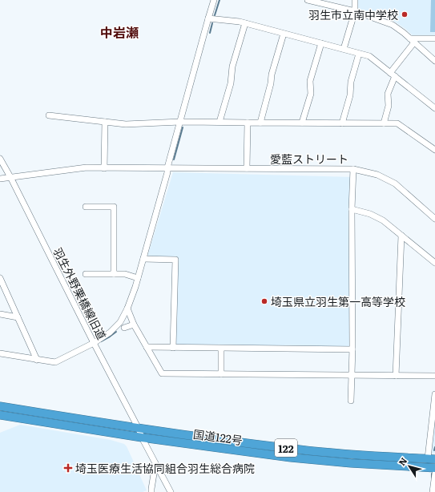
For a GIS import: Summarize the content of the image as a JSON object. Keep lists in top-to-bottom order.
{
  "streets": {
    "highway": ["国道122号", "122"],
    "street": ["愛藍ストリート", "羽生外野栗橋線旧道"]
  },
  "crossings": [
    ["愛藍ストリート", "羽生外野栗橋線旧道"],
    ["羽生外野栗橋線旧道", "国道122号"]
  ],
  "districts": ["中岩瀬"],
  "places": {
    "other": ["羽生市立南中学校", "埼玉県立羽生第一高等学校"],
    "health": ["埼玉医療生活協同組合羽生総合病院"]
  },
  "north": "top left"
}
